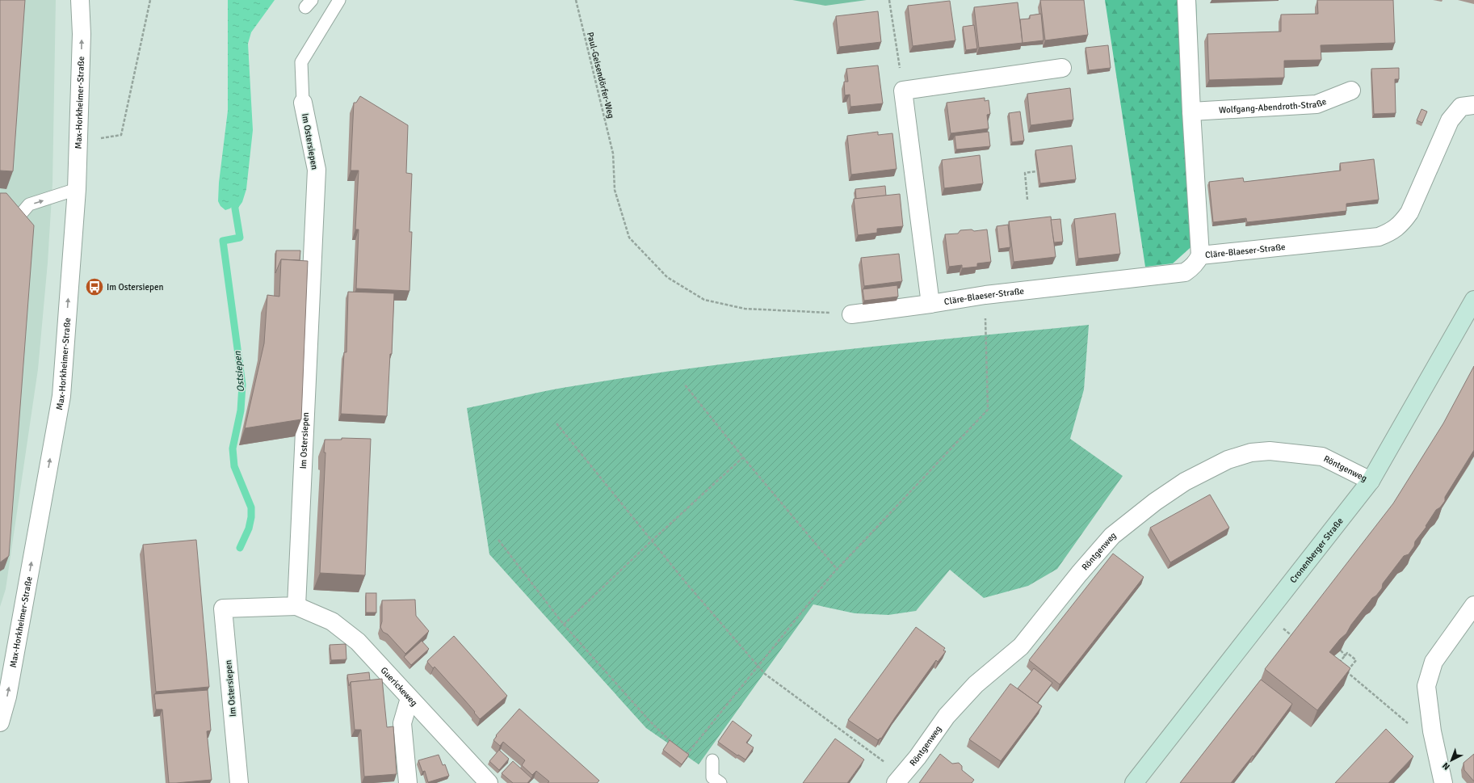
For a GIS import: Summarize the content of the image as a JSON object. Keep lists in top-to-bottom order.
{
  "streets": {
    "main road": ["Cronenberger Straße"],
    "street": [
      "Max-Horkheimer-Straße",
      "Wolfgang-Abendroth-Straße",
      "Im Ostersiepen",
      "Cläre-Blaeser-Straße",
      "Röntgenweg",
      "Guerickeweg"
    ],
    "path": ["Paul-Geisendörfer-Weg"]
  },
  "crossings": [
    ["Paul-Geisendörfer-Weg", "Cläre-Blaeser-Straße"],
    ["Im Ostersiepen", "Guerickeweg"],
    ["Röntgenweg", "Cronenberger Straße"]
  ],
  "one_way": ["Max-Horkheimer-Straße"],
  "water": ["Ostsiepen"],
  "places": {
    "bus stop": ["Im Ostersiepen"]
  },
  "north": "bottom left"
}
